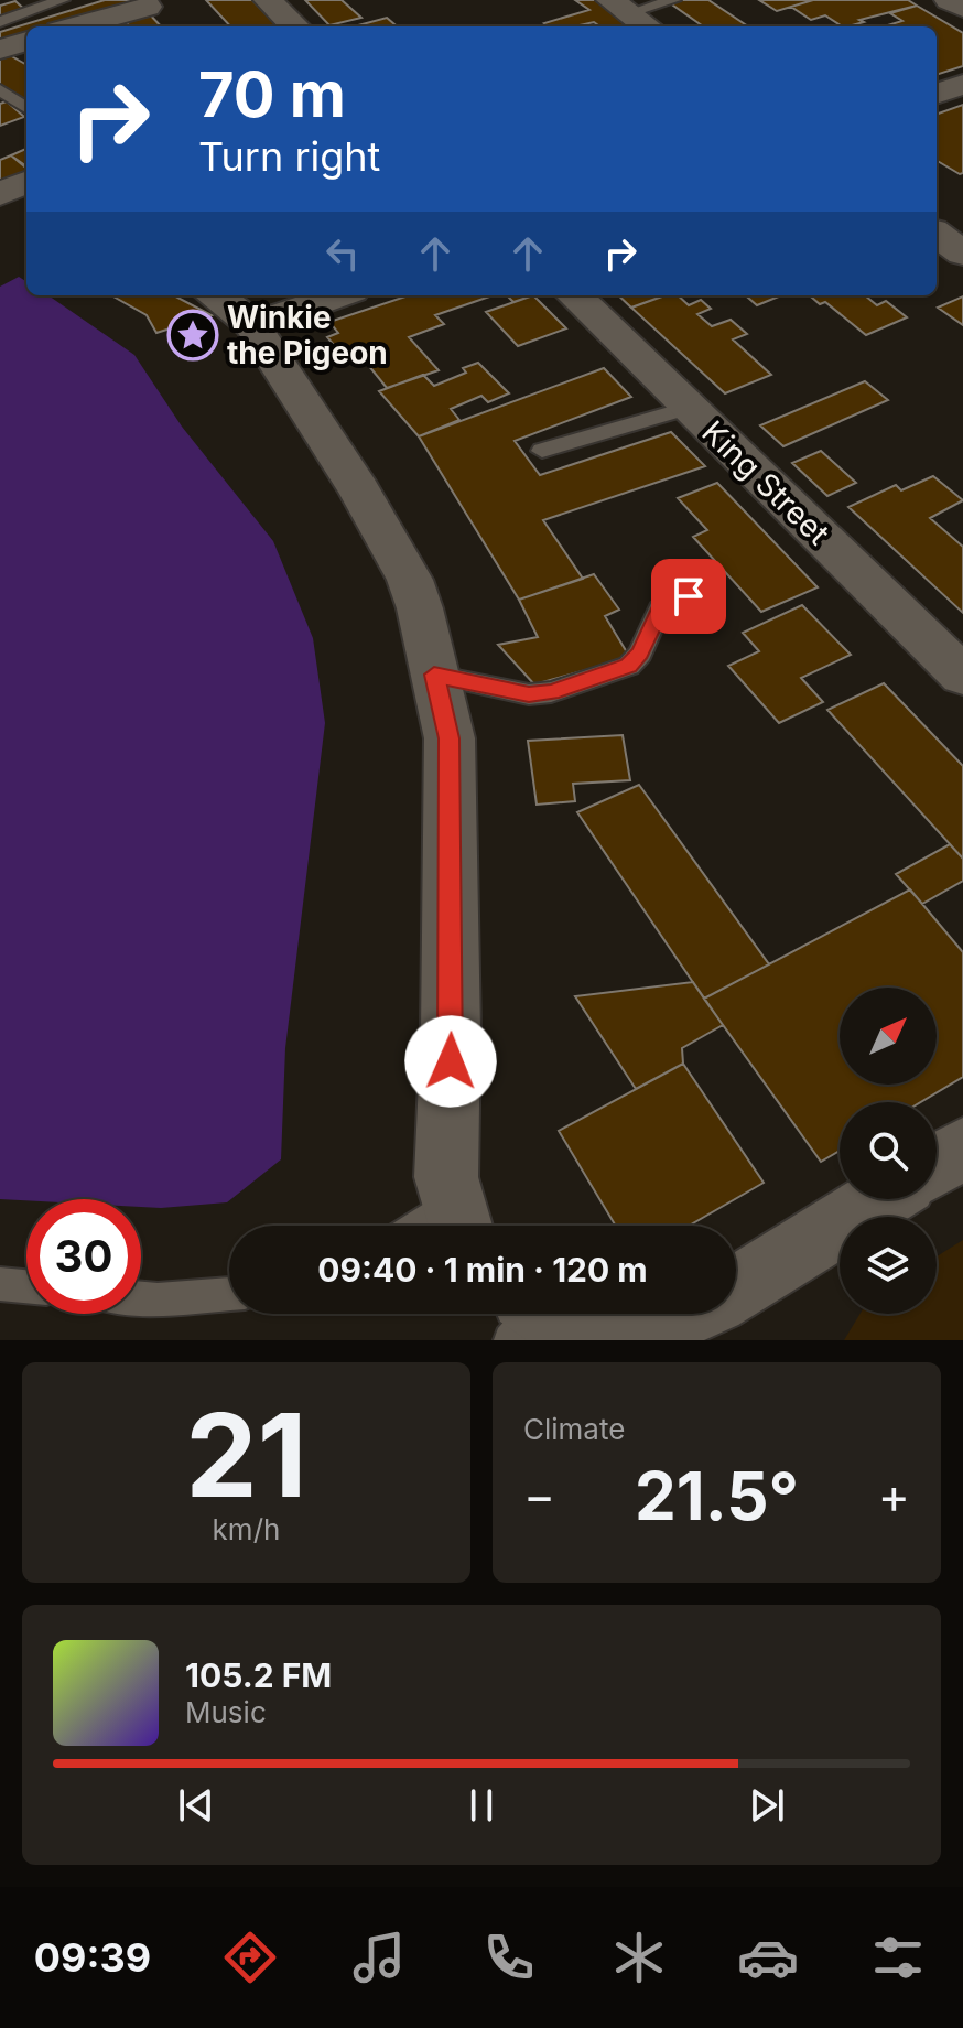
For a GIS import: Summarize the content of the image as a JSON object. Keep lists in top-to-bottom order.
{
  "streets": {
    "street": ["King Street"]
  },
  "places": {
    "place": ["Winkie the Pigeon"]
  },
  "north": "top right",
  "page": {
    "turn": ["70 m", "Turn right"],
    "limit": "30",
    "trip": "09:40 · 1 min · 120 m",
    "tile": [
      ["21", "km/h"],
      "Climate"
    ],
    "heat": ["−", "21.5°", "+"],
    "song": ["105.2 FM", "Music"],
    "tabs": "09:39"
  }
}
